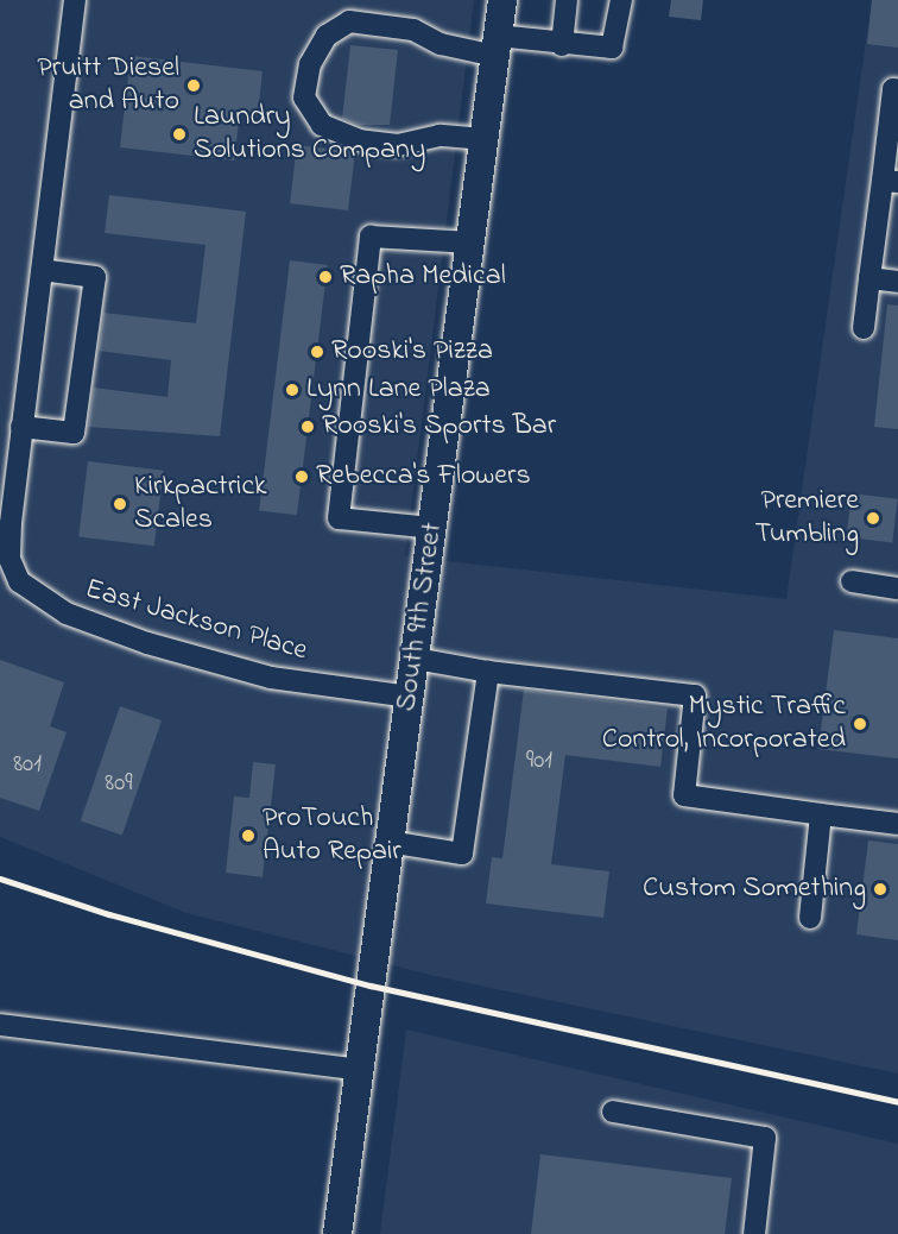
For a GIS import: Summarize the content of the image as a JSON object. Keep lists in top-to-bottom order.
{
  "streets": {
    "main road": ["South 9th Street"],
    "street": ["East Jackson Place"]
  },
  "crossings": [
    ["South 9th Street", "East Jackson Place"]
  ],
  "places": [
    "Pruitt Diesel and Auto",
    "Laundry Solutions Company",
    "Rapha Medical",
    "Rooski's Pizza",
    "Lynn Lane Plaza",
    "Rooski's Sports Bar",
    "Rebecca's Flowers",
    "Kirkpactrick Scales",
    "Premiere Tumbling",
    "Mystic Traffic Control, Incorporated",
    "ProTouch Auto Repair",
    "Custom Something"
  ],
  "house_numbers": ["901", "801", "809"]
}
